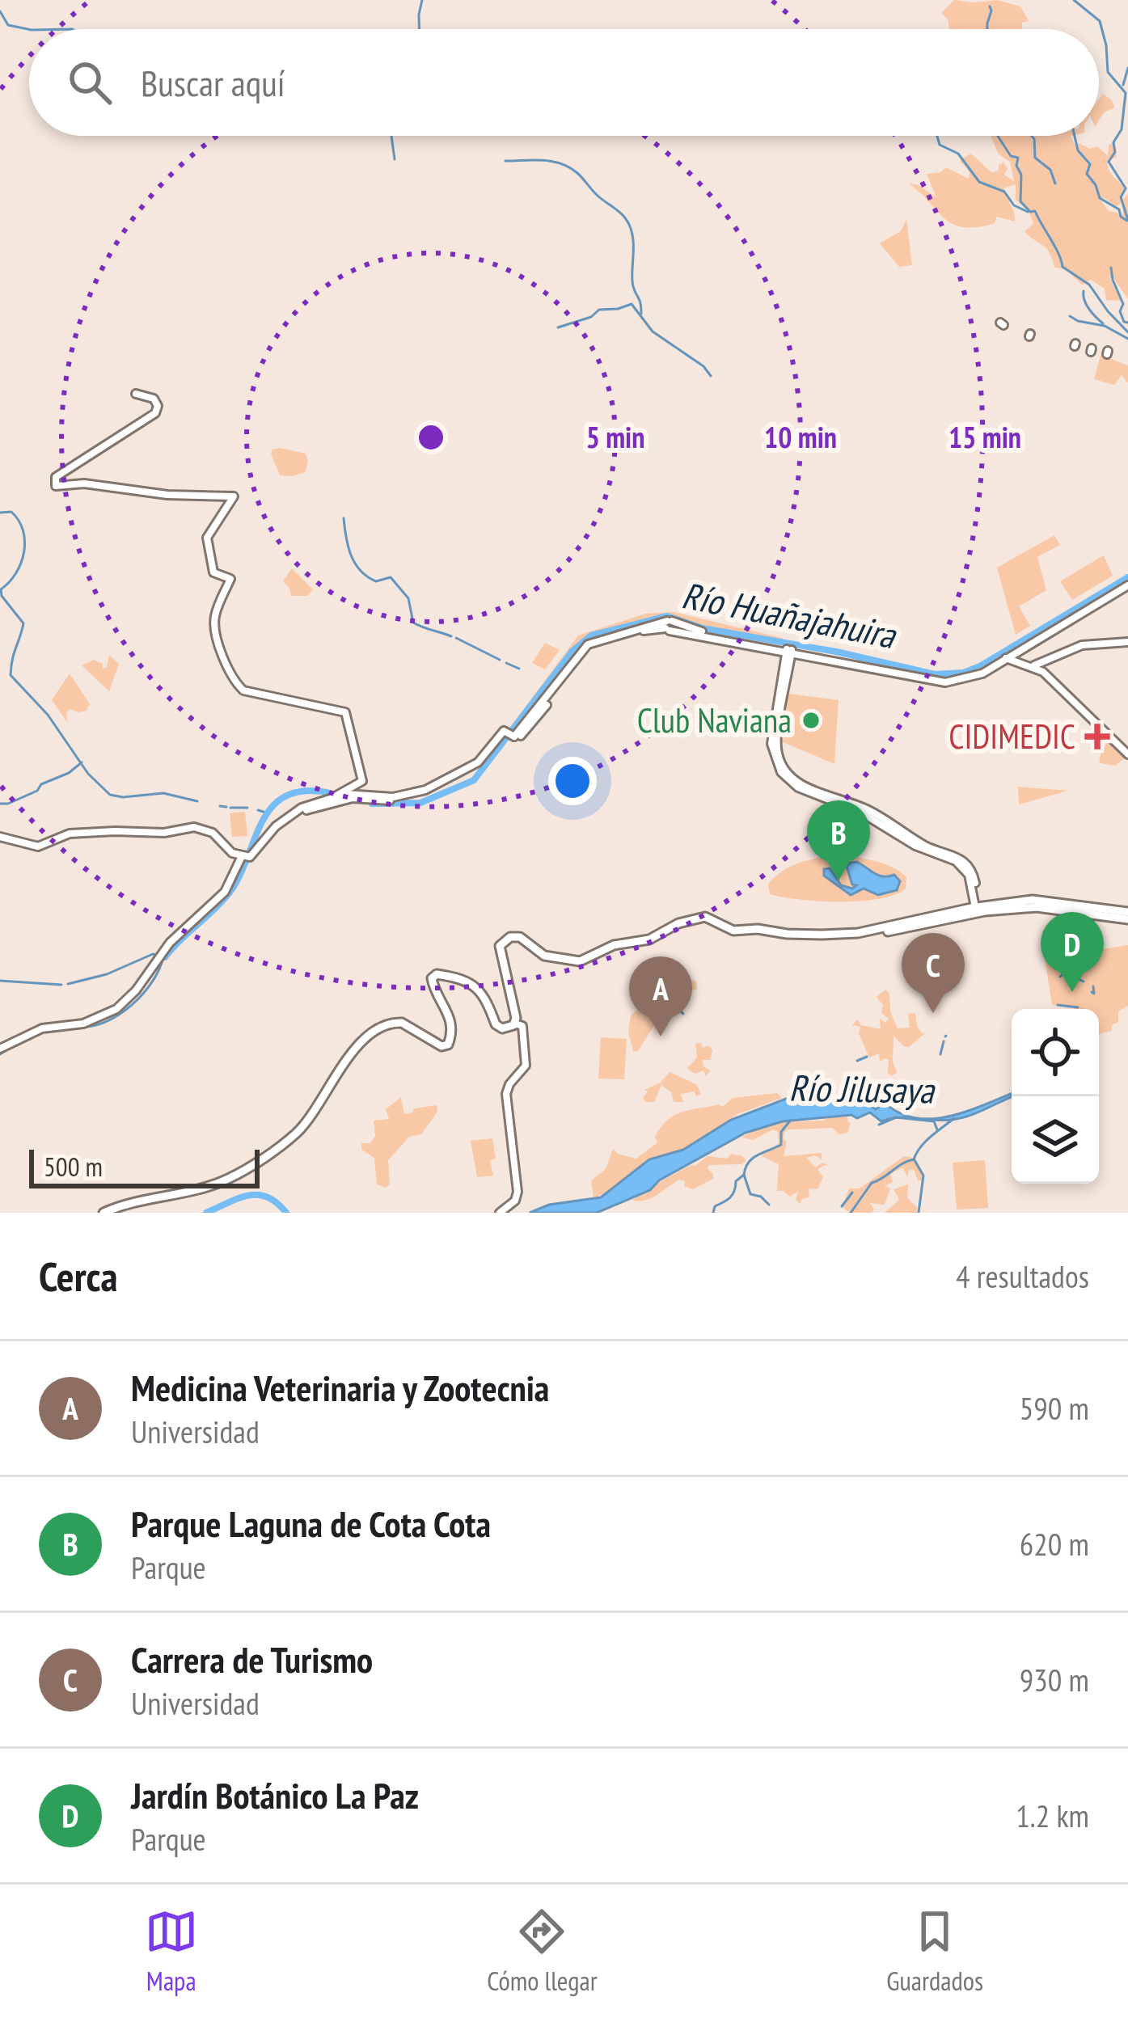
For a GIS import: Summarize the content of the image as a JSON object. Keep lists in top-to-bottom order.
{
  "water": ["Río Huañajahuira", "Río Jilusaya"],
  "places": {
    "other": ["Club Naviana"],
    "health": ["CIDIMEDIC"]
  },
  "scale_bar": "500 m",
  "page": {
    "search": "Buscar aquí",
    "pins": [
      "B",
      "D",
      "C",
      "A"
    ],
    "scale": "500 m",
    "heading": ["Cerca", "4 resultados"],
    "list": [
      {
        "mark": "A",
        "name": "Medicina Veterinaria y Zootecnia",
        "note": "Universidad",
        "value": "590 m"
      },
      {
        "mark": "B",
        "name": "Parque Laguna de Cota Cota",
        "note": "Parque",
        "value": "620 m"
      },
      {
        "mark": "C",
        "name": "Carrera de Turismo",
        "note": "Universidad",
        "value": "930 m"
      },
      {
        "mark": "D",
        "name": "Jardín Botánico La Paz",
        "note": "Parque",
        "value": "1.2 km"
      }
    ],
    "nav": ["Mapa", "Cómo llegar", "Guardados"]
  },
  "rings": ["5 min", "10 min", "15 min"]
}
